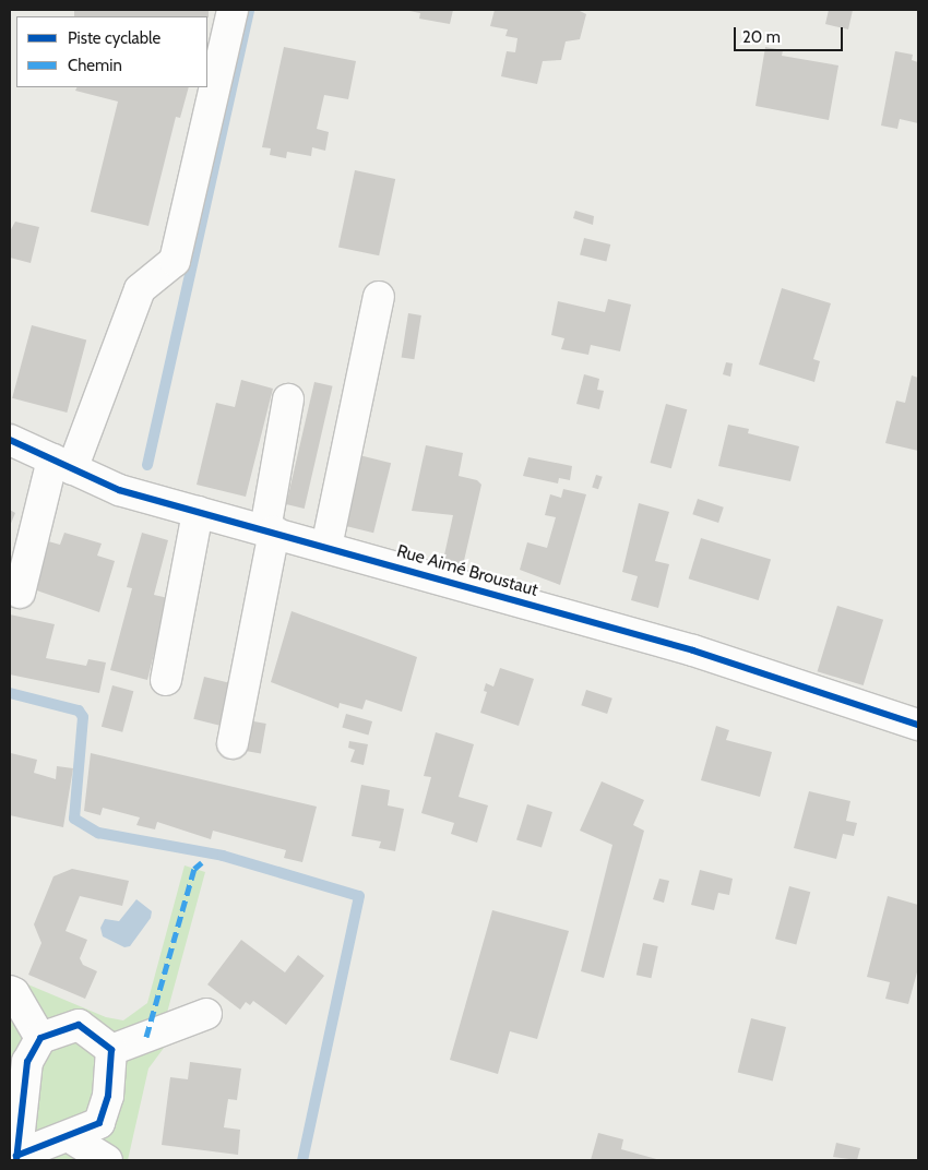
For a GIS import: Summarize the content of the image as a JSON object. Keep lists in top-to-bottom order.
{
  "streets": {
    "street": ["Rue Aimé Broustaut"]
  },
  "legend": ["Piste cyclable", "Chemin"],
  "scale_bar": "20 m"
}
